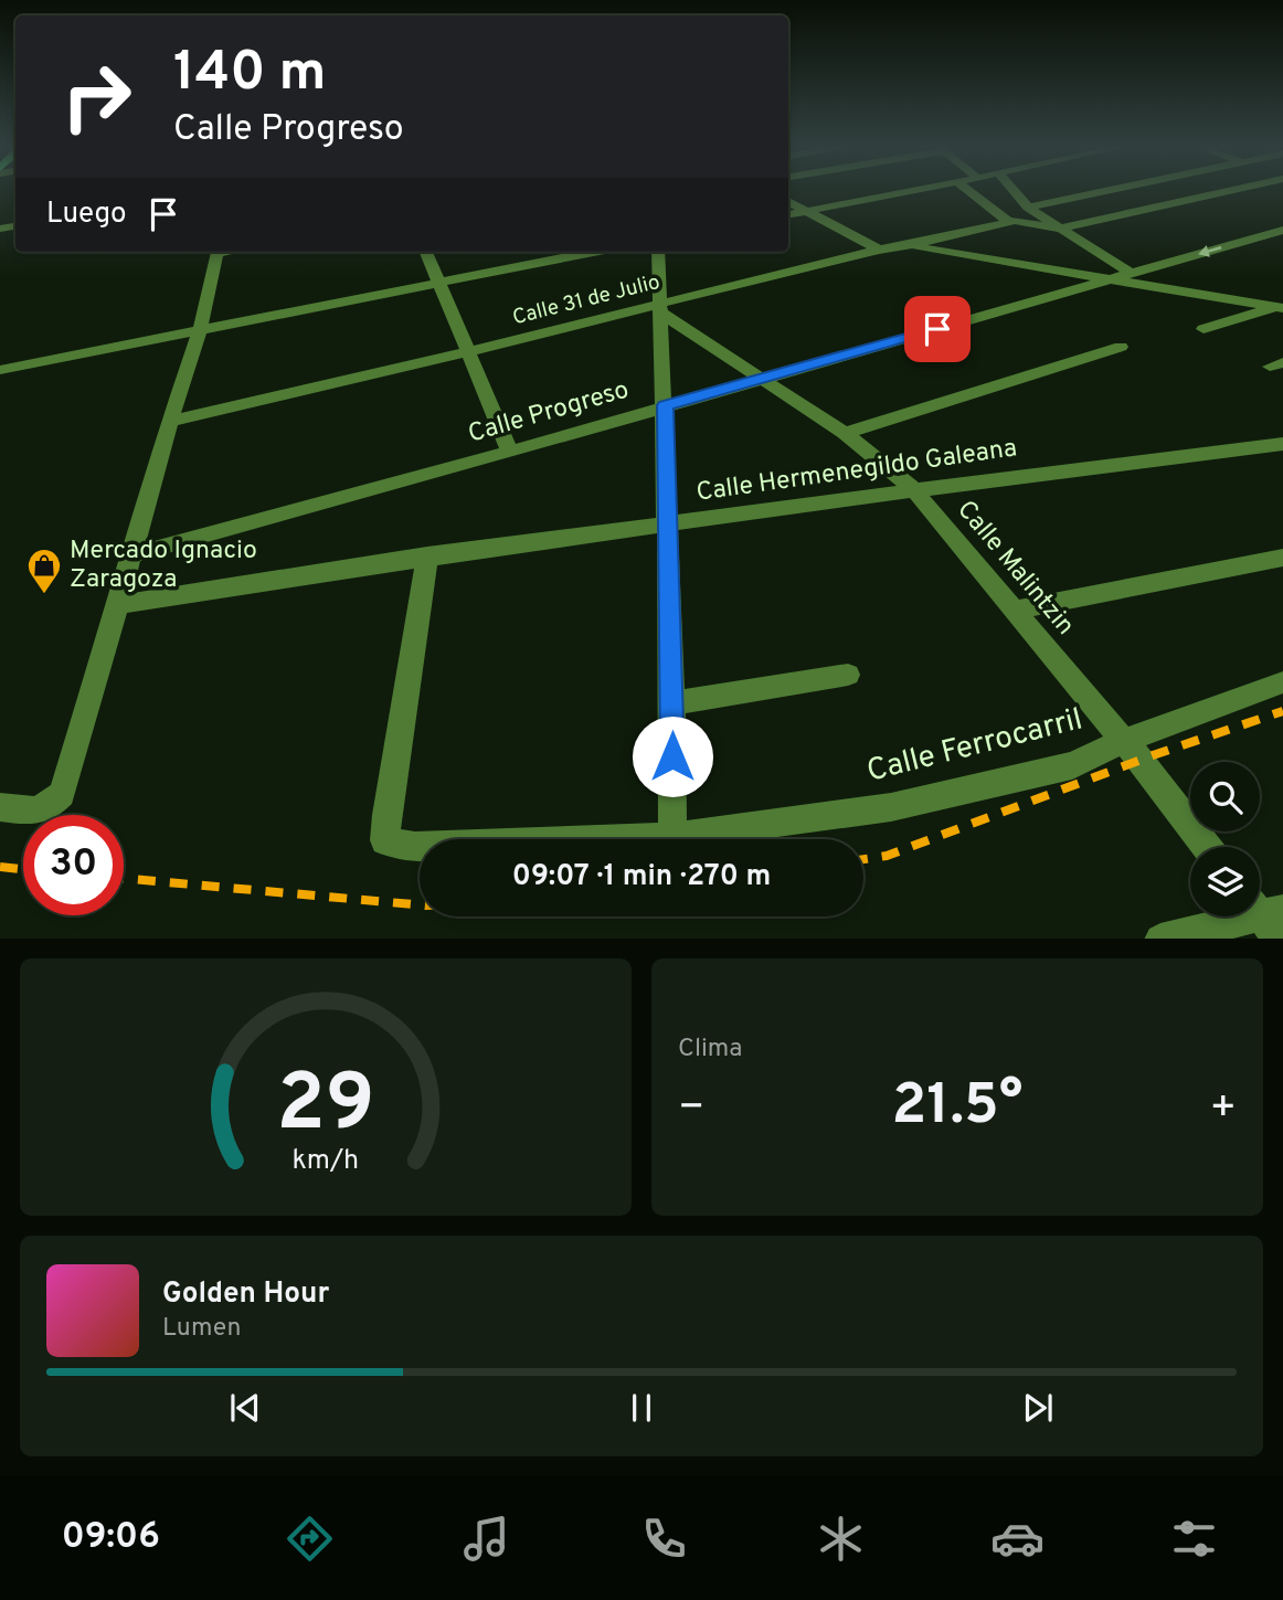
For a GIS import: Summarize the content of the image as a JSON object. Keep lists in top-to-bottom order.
{
  "streets": {
    "street": [
      "Calle 31 de Julio",
      "Calle Progreso",
      "Calle Hermenegildo Galeana",
      "Calle Malintzin",
      "Calle Ferrocarril"
    ]
  },
  "crossings": [
    ["Calle 31 de Julio", "Calle Malintzin"],
    ["Calle Progreso", "Calle Malintzin"],
    ["Calle Hermenegildo Galeana", "Calle Malintzin"],
    ["Calle Hermenegildo Galeana", "Calle Ferrocarril"],
    ["Calle Malintzin", "Calle Ferrocarril"]
  ],
  "places": {
    "shop": ["Mercado Ignacio Zaragoza"]
  },
  "page": {
    "turn": ["140 m", "Calle Progreso"],
    "then": "Luego",
    "limit": "30",
    "trip": "09:07 · 1 min · 270 m",
    "tile": "Clima",
    "heat": ["−", "21.5°", "+"],
    "song": ["Golden Hour", "Lumen"],
    "tabs": "09:06",
    "gauge": ["29", "km/h"]
  }
}
